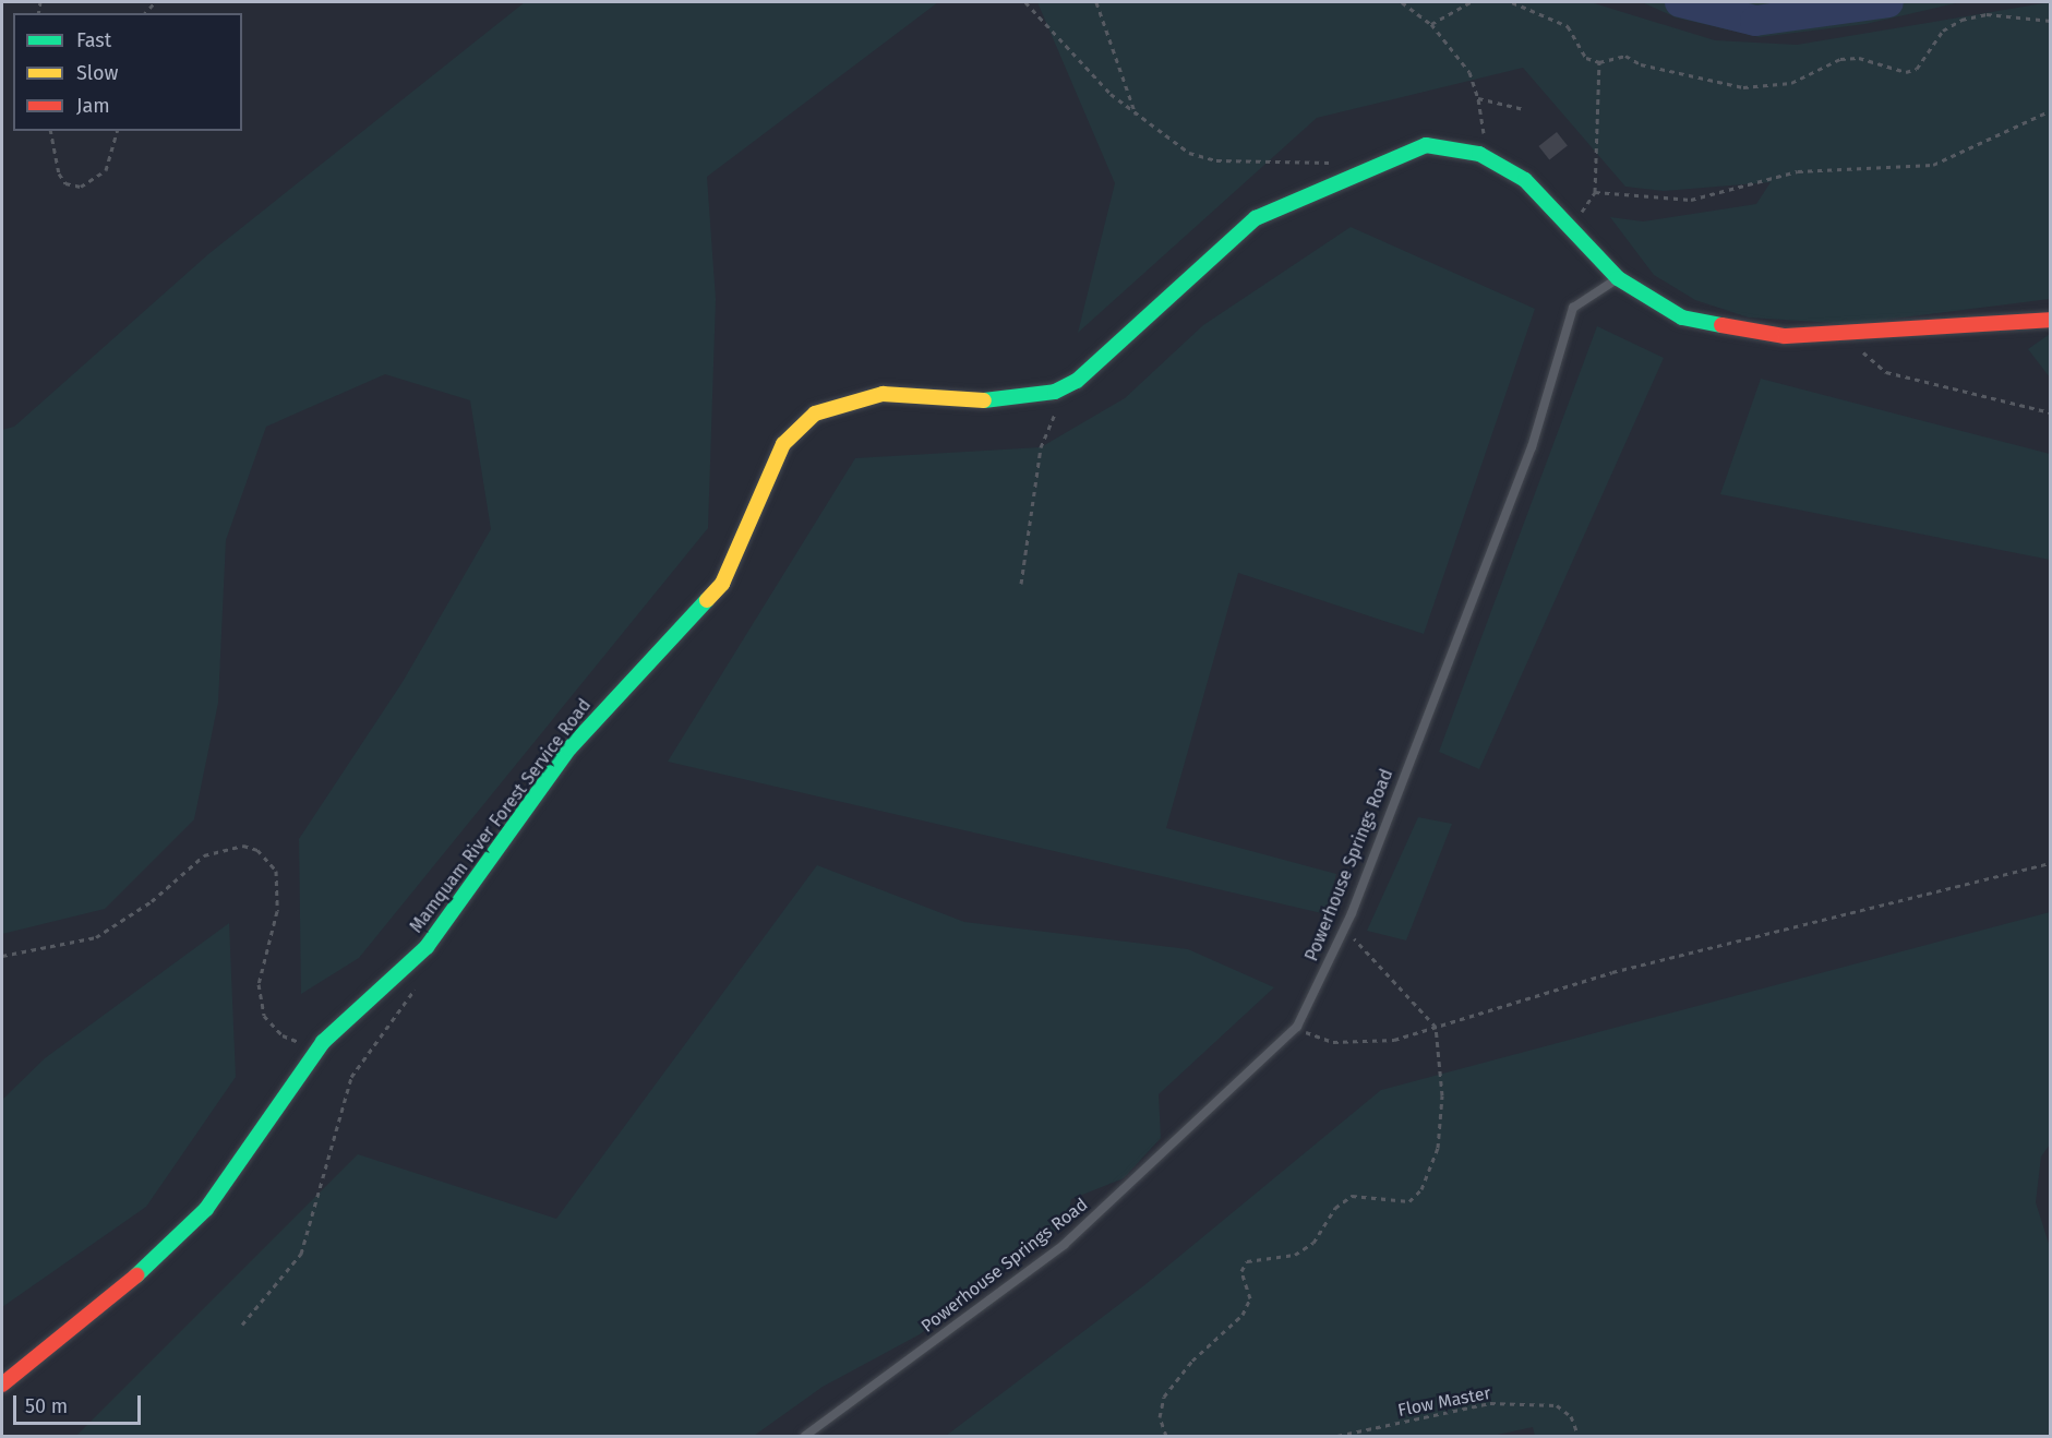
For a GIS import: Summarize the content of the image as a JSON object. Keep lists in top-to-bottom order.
{
  "streets": {
    "street": ["Mamquam River Forest Service Road"],
    "lane": ["Powerhouse Springs Road"],
    "path": ["Flow Master"]
  },
  "crossings": [
    ["Mamquam River Forest Service Road", "Powerhouse Springs Road"]
  ],
  "legend": ["Fast", "Slow", "Jam"],
  "scale_bar": "50 m"
}
